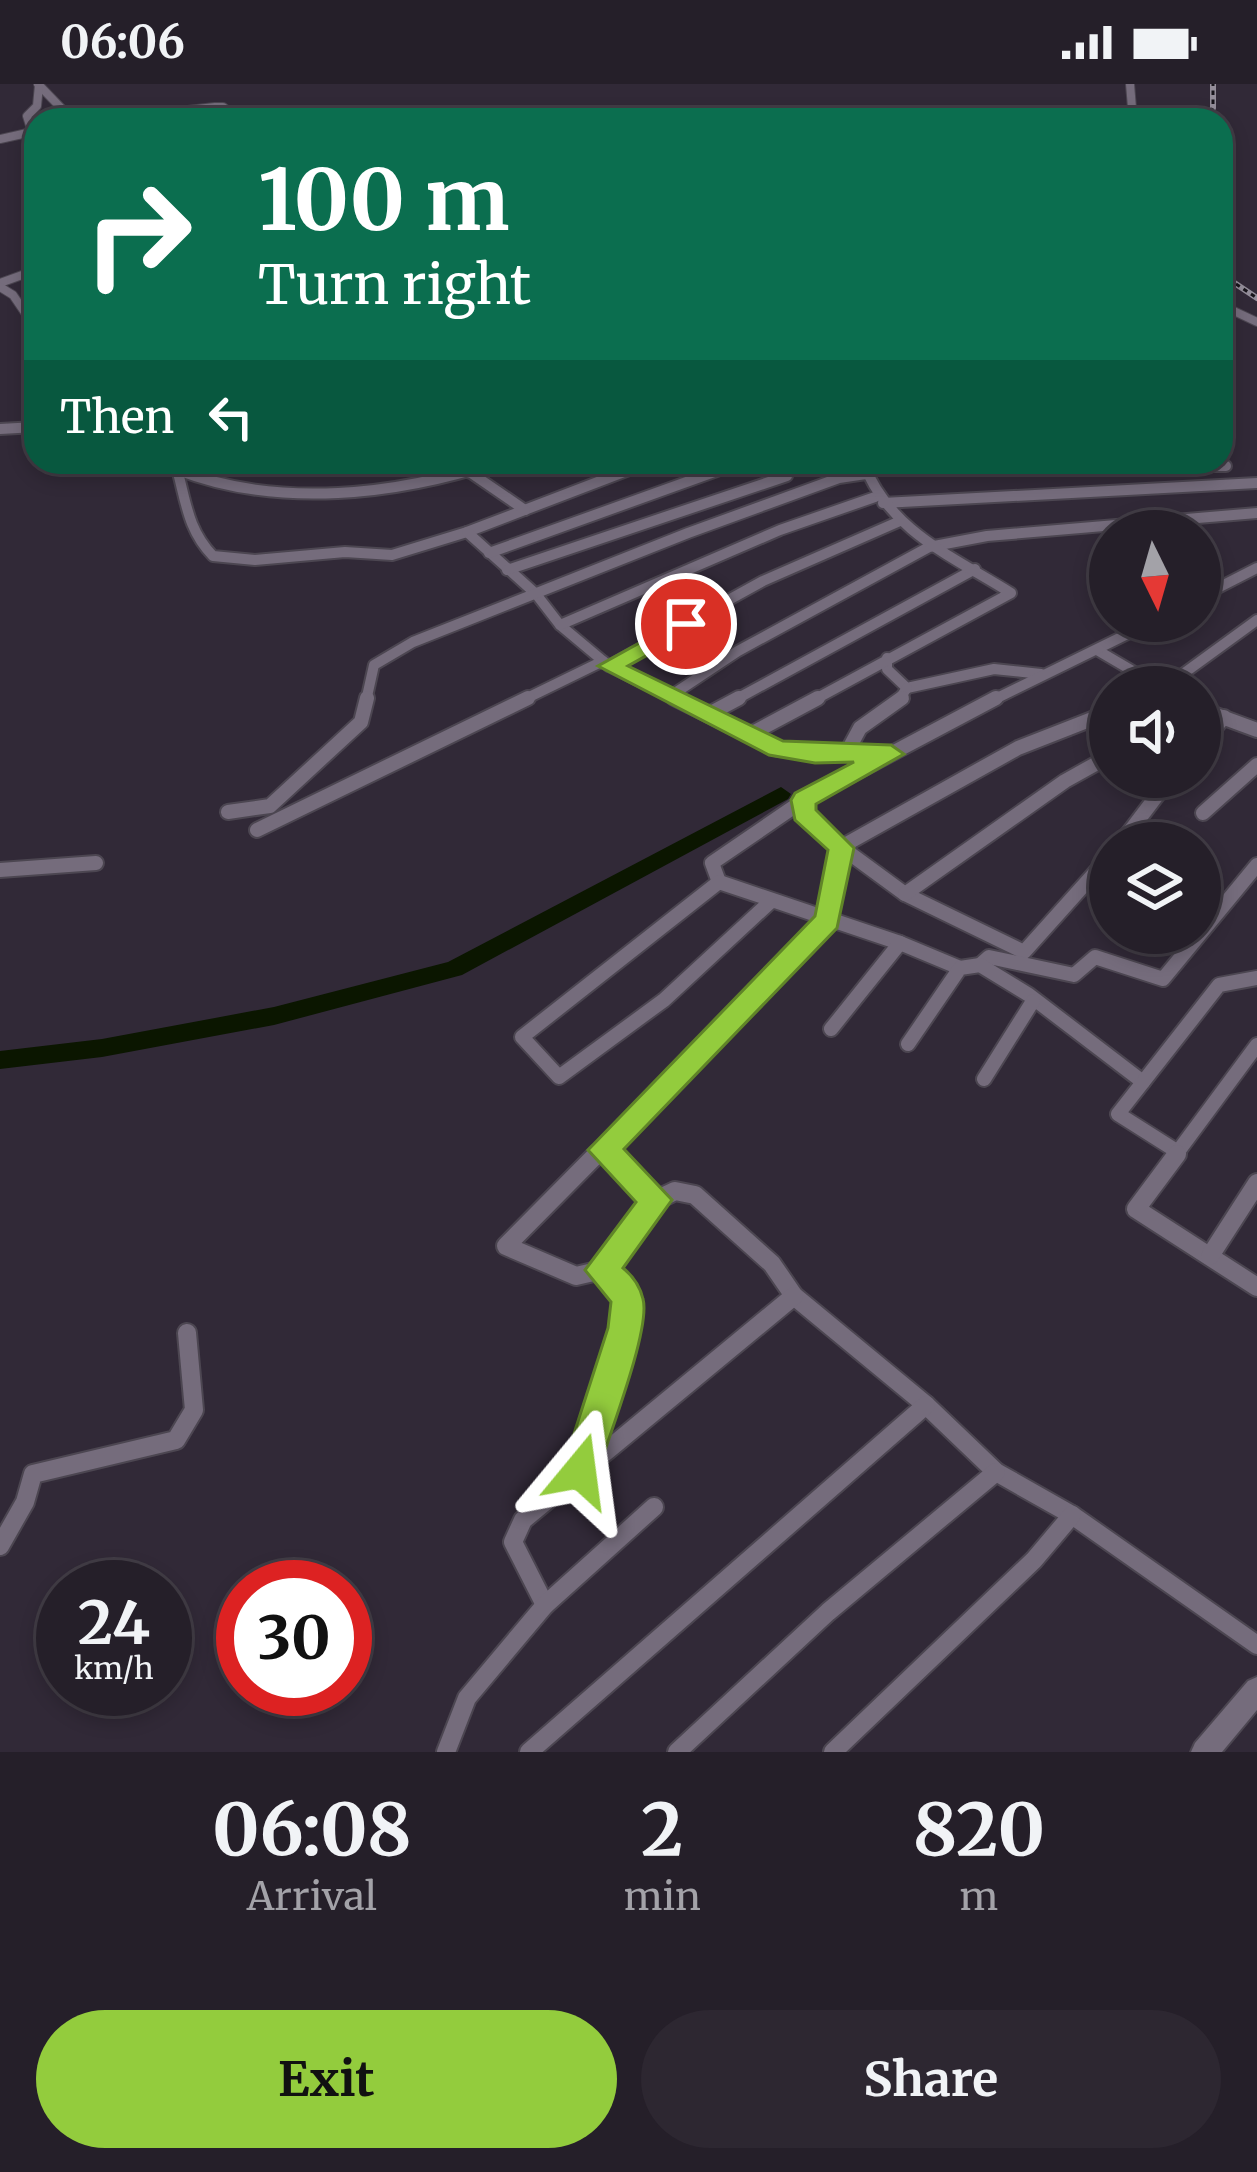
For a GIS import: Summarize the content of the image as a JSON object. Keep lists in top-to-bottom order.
{
  "north": "bottom",
  "page": {
    "status": "06:06",
    "turn": ["100 m", "Turn right"],
    "then": "Then",
    "speed": "24 km/h",
    "limit": "30",
    "eta": [
      "06:08",
      "Arrival",
      "2",
      "min",
      "820",
      "m"
    ],
    "buttons": ["Exit", "Share"]
  }
}
